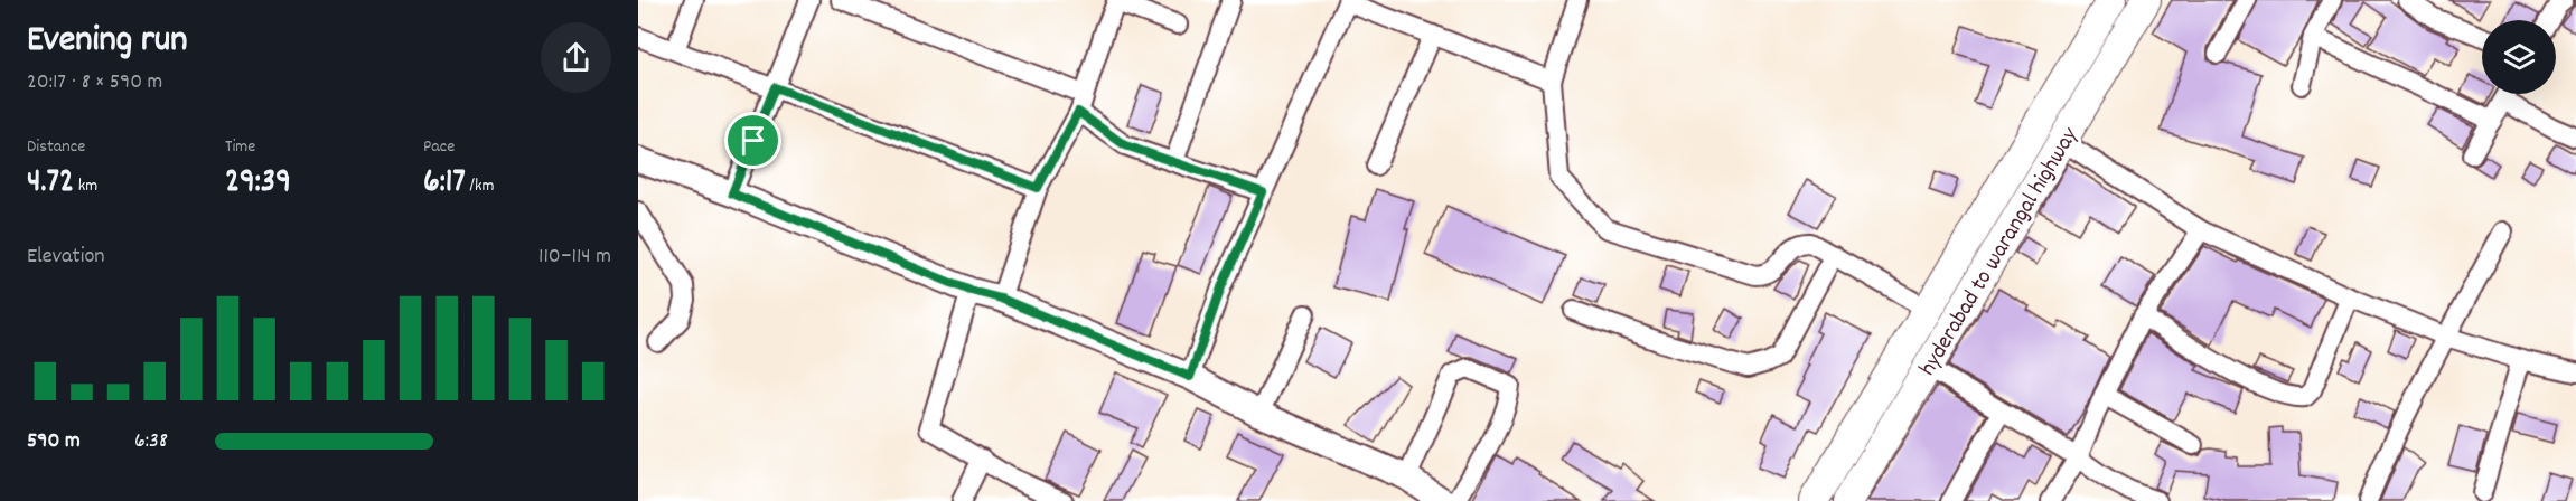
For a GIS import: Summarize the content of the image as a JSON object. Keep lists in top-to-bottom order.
{
  "streets": {
    "main road": ["hyderabad to warangal highway"]
  },
  "page": {
    "heading": ["Evening run", "20:17 · 8 × 590 m"],
    "stats": [
      ["Distance", "4.72 km"],
      ["Time", "29:39"],
      ["Pace", "6:17 /km"]
    ],
    "chart": ["Elevation", "110–114 m"],
    "list": [
      {
        "name": "590 m",
        "note": "6:38"
      }
    ]
  }
}
